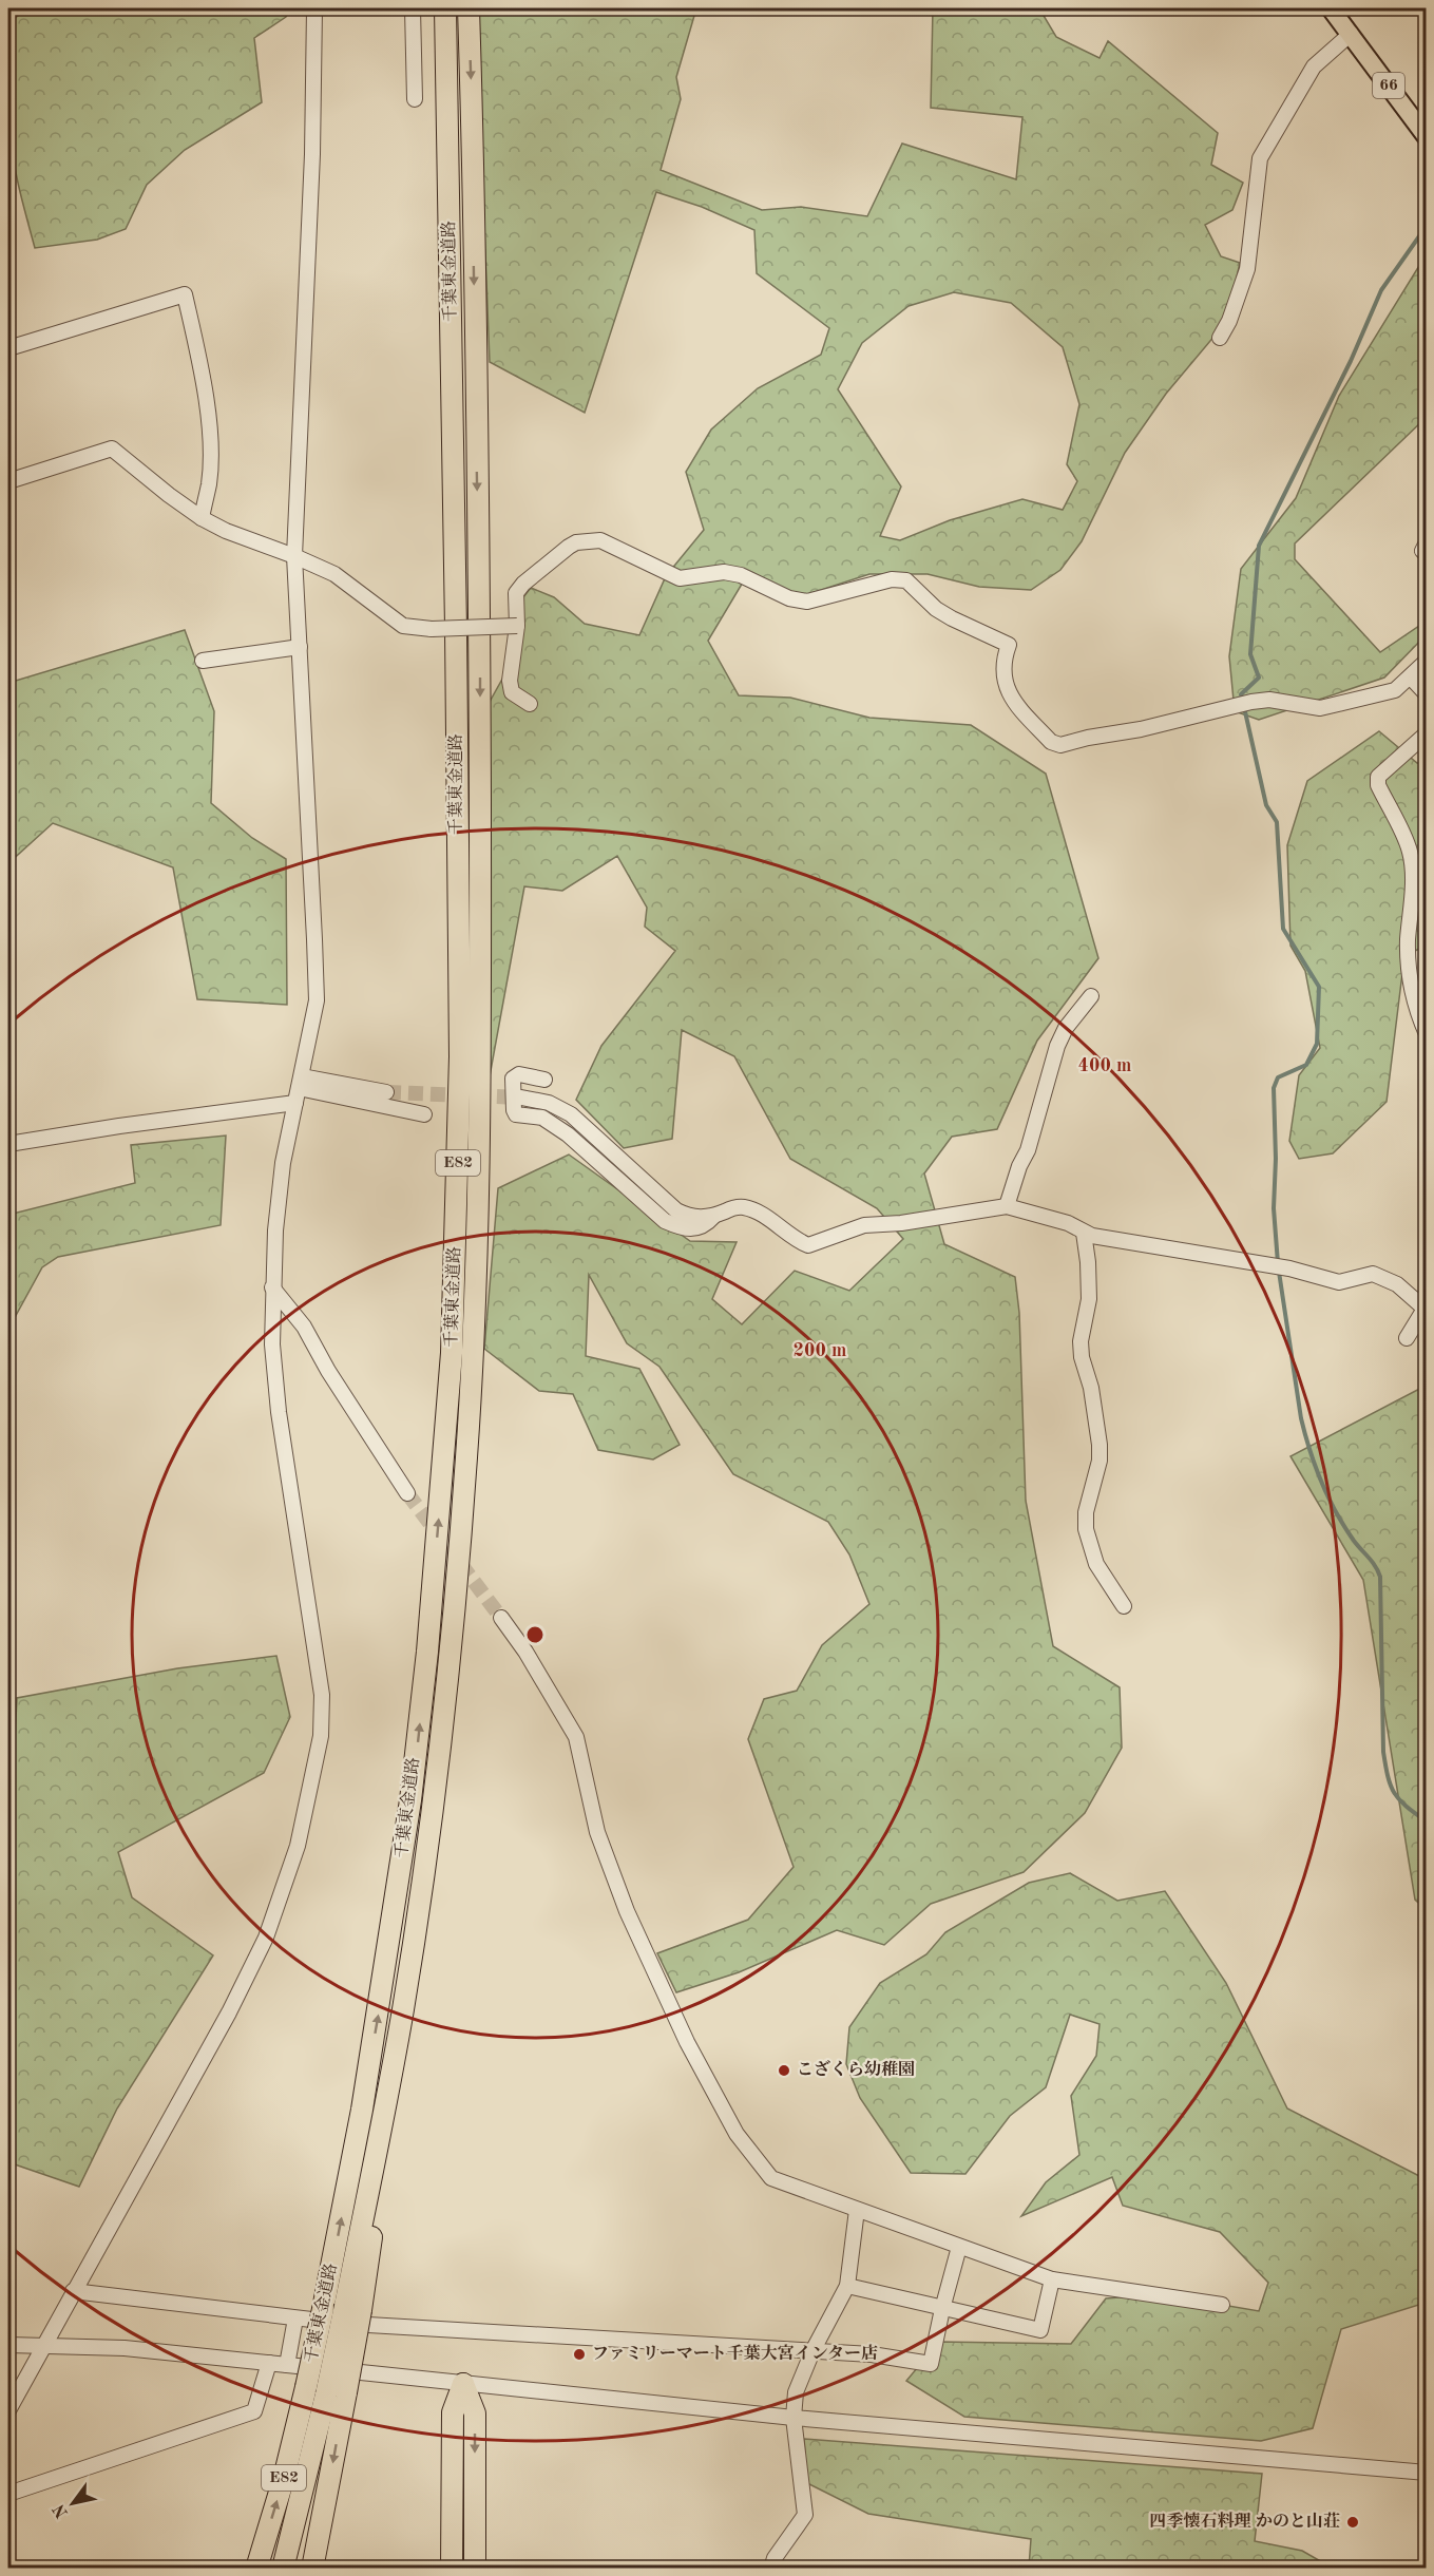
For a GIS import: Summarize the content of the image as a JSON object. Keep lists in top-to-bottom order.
{
  "streets": {
    "highway": ["千葉東金道路", "E82"],
    "main road": ["66"]
  },
  "crossings": [
    ["千葉東金道路", "E82"]
  ],
  "places": ["こざくら幼稚園", "ファミリーマート千葉大宮インター店", "四季懐石料理 かのと山荘"],
  "north": "bottom left",
  "rings": ["400 m", "200 m"]
}
